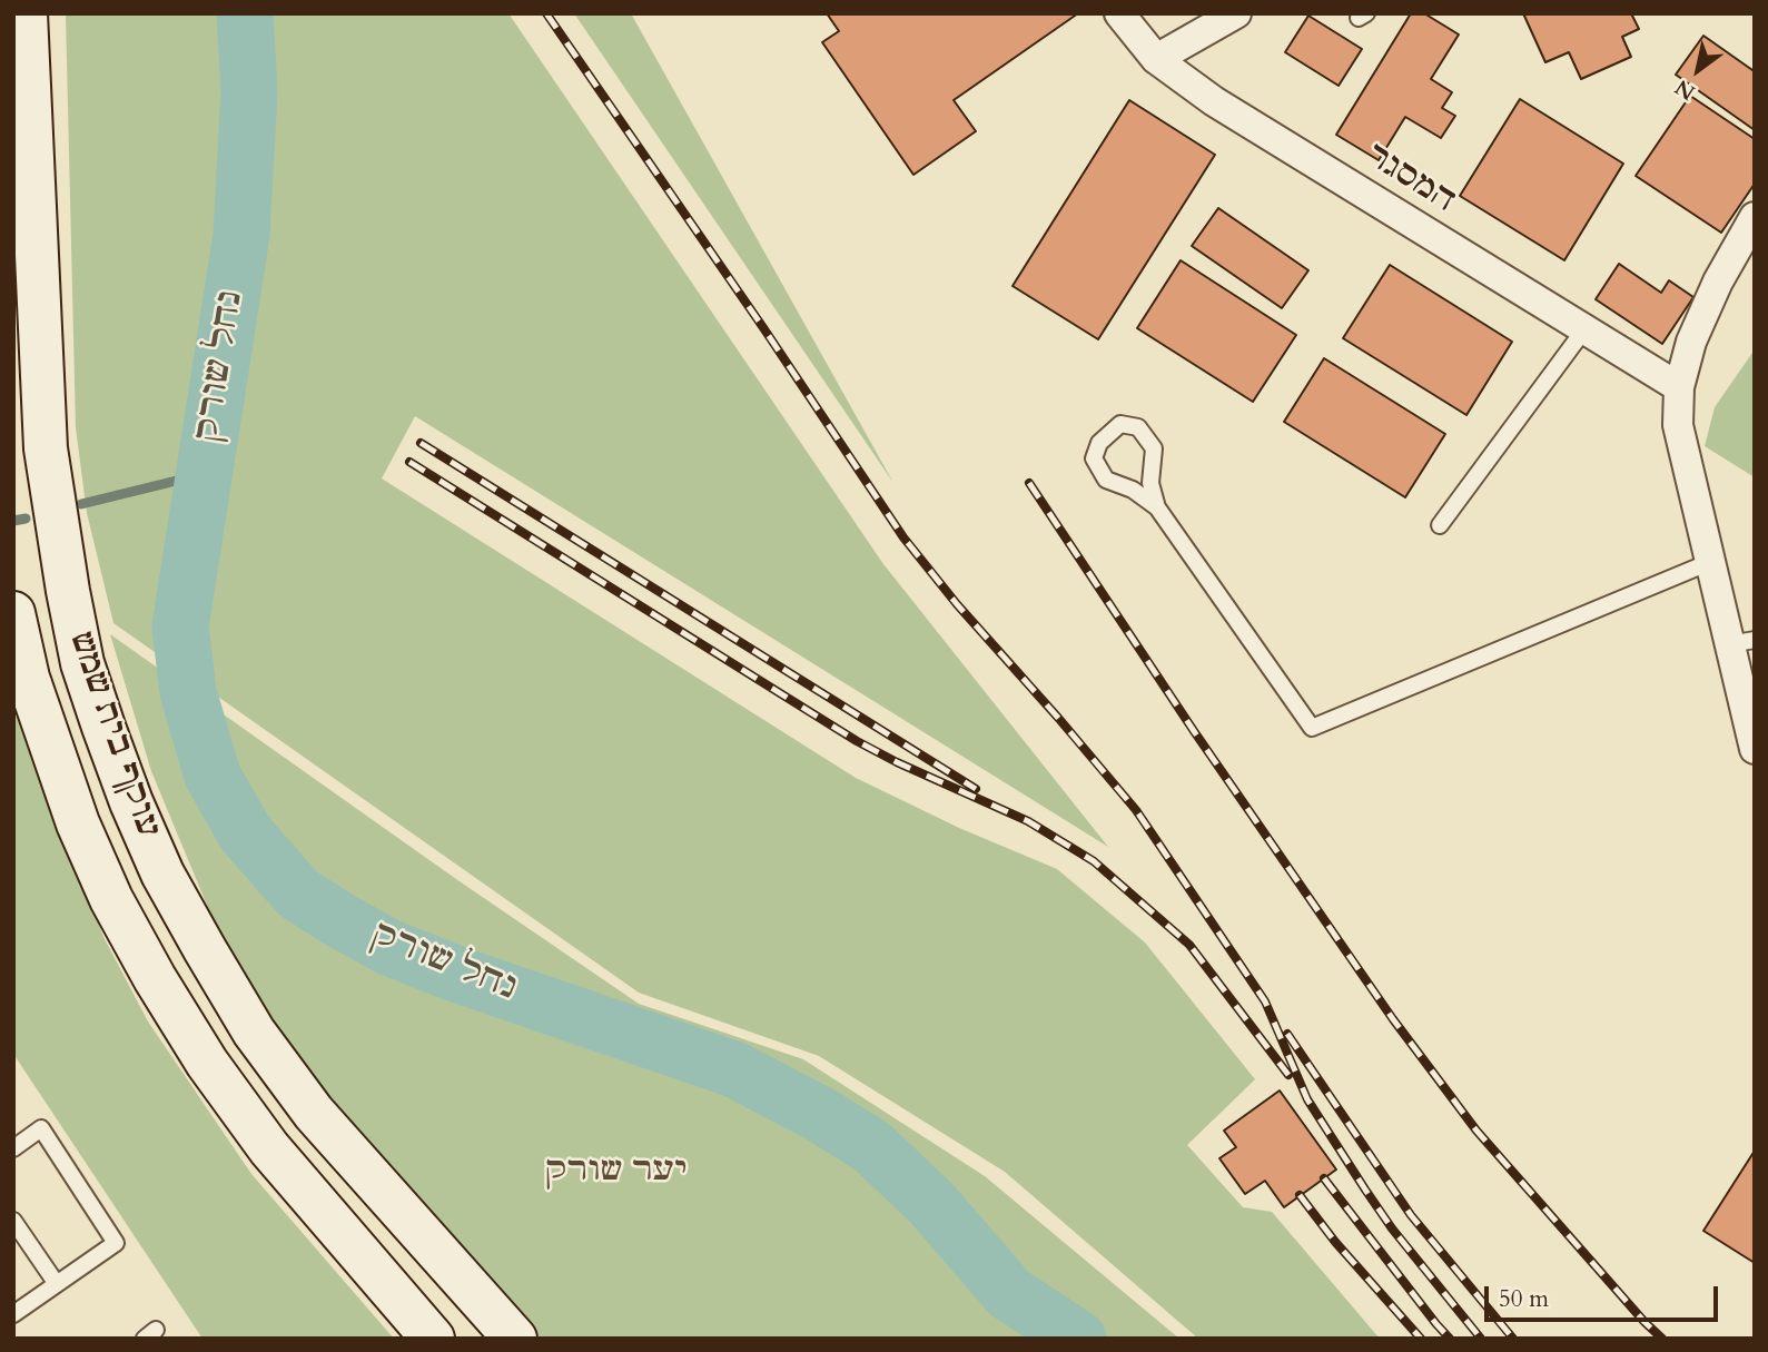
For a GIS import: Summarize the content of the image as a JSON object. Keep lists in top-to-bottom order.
{
  "streets": {
    "main road": ["עוקף בית שמש"],
    "street": ["המסגר"]
  },
  "water": ["נחל שורק"],
  "parks": ["יער שורק"],
  "scale_bar": "50 m",
  "north": "bottom left"
}
